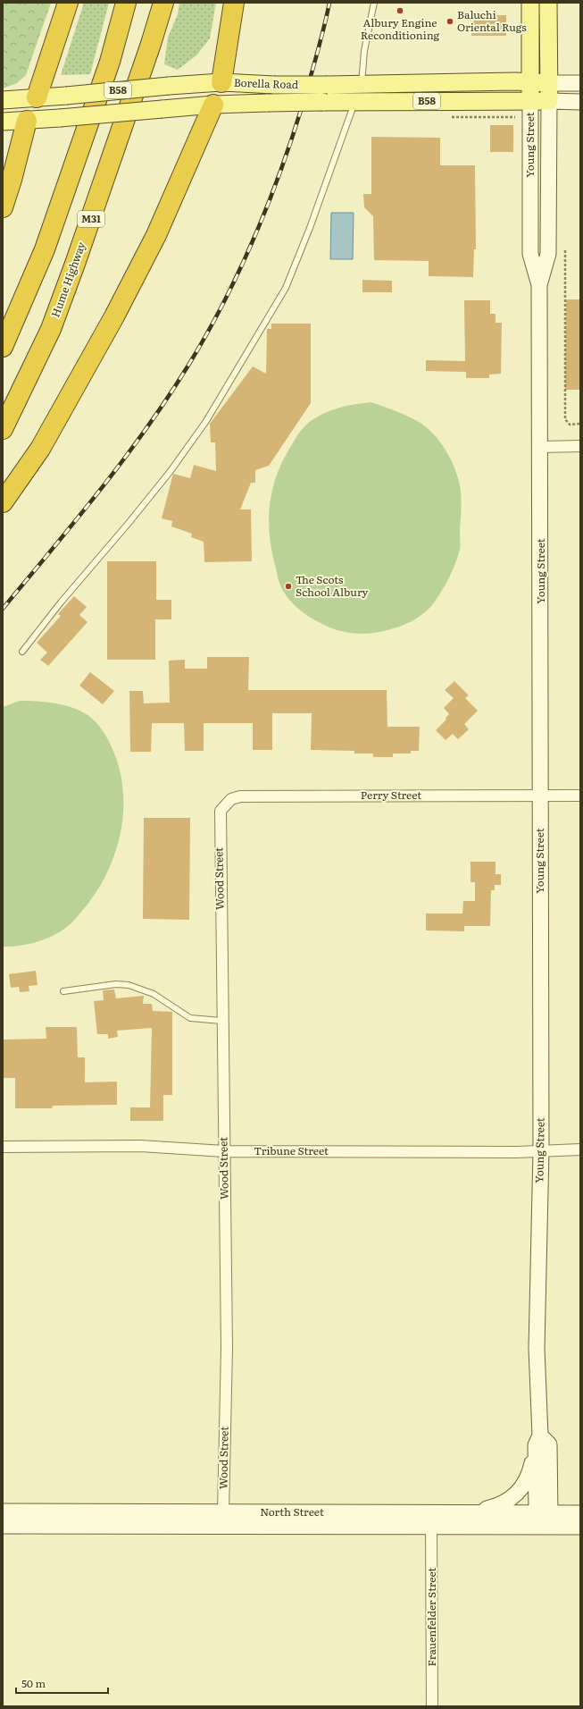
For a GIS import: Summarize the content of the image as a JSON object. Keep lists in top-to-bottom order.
{
  "streets": {
    "highway": ["M31", "Hume Highway"],
    "main road": [
      "Borella Road",
      "B58",
      "Young Street",
      "North Street"
    ],
    "street": [
      "Perry Street",
      "Wood Street",
      "Tribune Street",
      "Frauenfelder Street"
    ]
  },
  "crossings": [
    ["Borella Road", "B58"],
    ["Borella Road", "Young Street"],
    ["B58", "Young Street"],
    ["Young Street", "Perry Street"],
    ["Young Street", "Tribune Street"],
    ["Young Street", "North Street"],
    ["Perry Street", "Wood Street"],
    ["Wood Street", "Tribune Street"],
    ["Wood Street", "North Street"],
    ["North Street", "Frauenfelder Street"]
  ],
  "places": ["Albury Engine Reconditioning", "Baluchi Oriental Rugs", "The Scots School Albury"],
  "scale_bar": "50 m"
}
